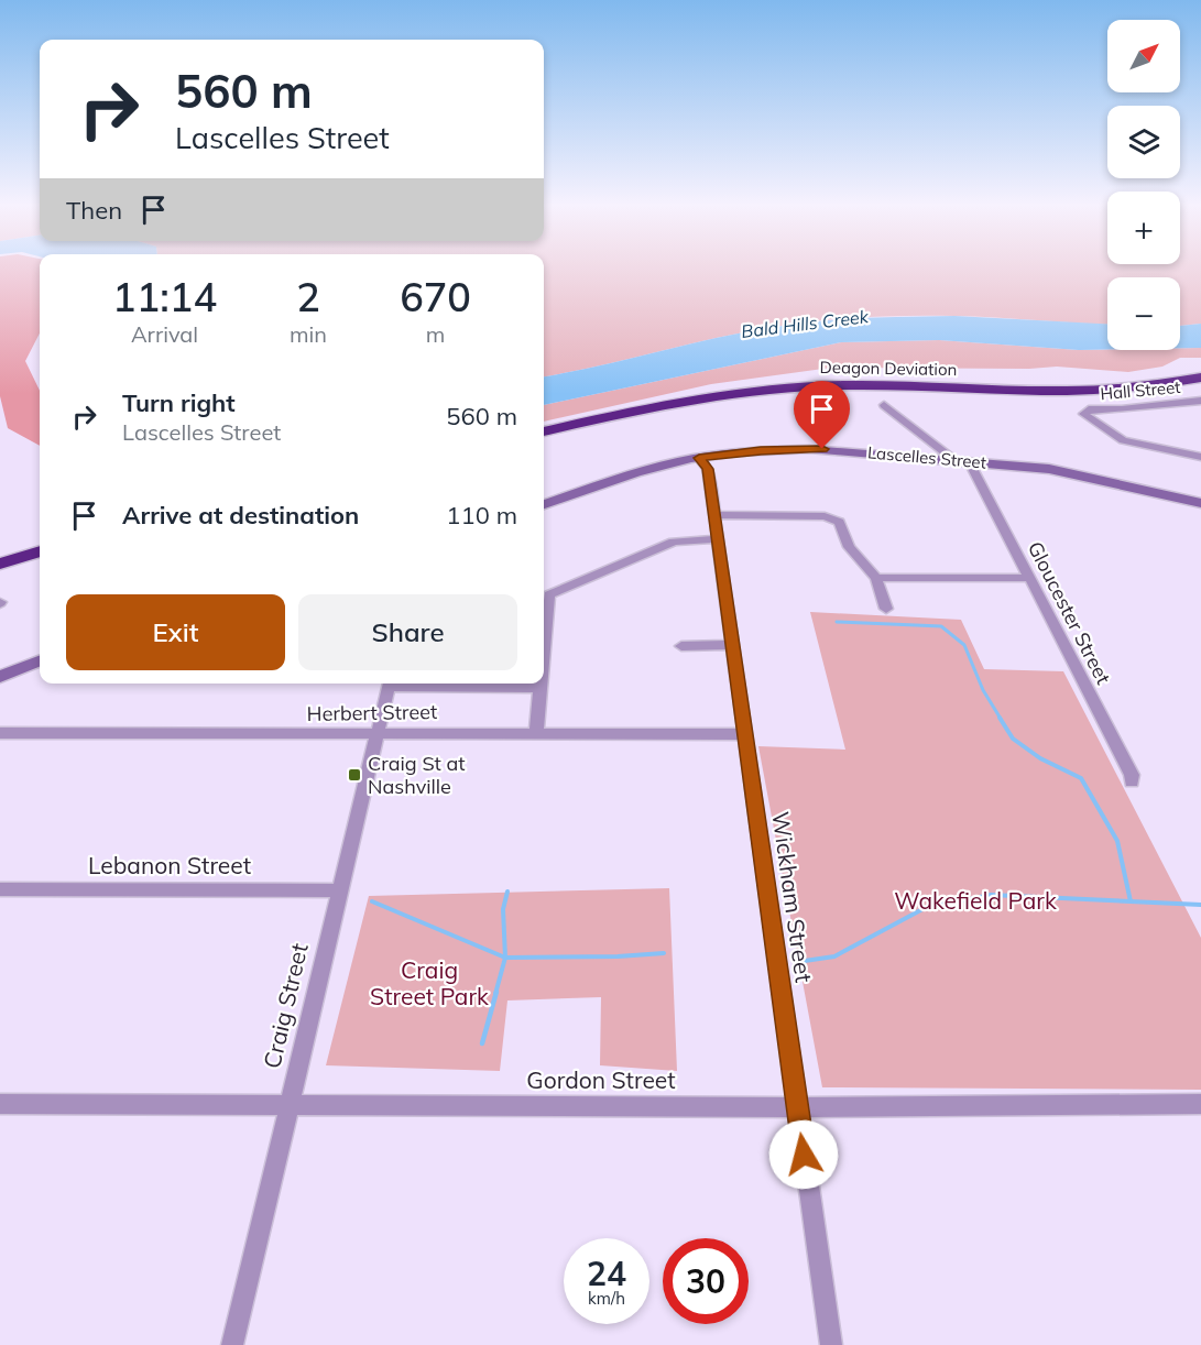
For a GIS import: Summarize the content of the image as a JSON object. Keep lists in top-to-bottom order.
{
  "streets": {
    "highway": ["Deagon Deviation"],
    "street": [
      "Hall Street",
      "Lascelles Street",
      "Gloucester Street",
      "Herbert Street",
      "Lebanon Street",
      "Wickham Street",
      "Craig Street",
      "Gordon Street"
    ]
  },
  "crossings": [
    ["Lascelles Street", "Gloucester Street"],
    ["Lascelles Street", "Wickham Street"],
    ["Herbert Street", "Wickham Street"],
    ["Herbert Street", "Craig Street"],
    ["Lebanon Street", "Craig Street"],
    ["Wickham Street", "Gordon Street"],
    ["Craig Street", "Gordon Street"]
  ],
  "water": ["Bald Hills Creek"],
  "parks": ["Wakefield Park", "Craig Street Park"],
  "places": {
    "transit": ["Craig St at Nashville"]
  },
  "north": "top right",
  "page": {
    "map_buttons": ["+", "−"],
    "turn": ["560 m", "Lascelles Street"],
    "then": "Then",
    "eta": [
      "11:14",
      "Arrival",
      "2",
      "min",
      "670",
      "m"
    ],
    "list": [
      {
        "name": "Turn right",
        "note": "Lascelles Street",
        "value": "560 m"
      },
      {
        "name": "Arrive at destination",
        "value": "110 m"
      }
    ],
    "buttons": ["Exit", "Share"],
    "speed": "24 km/h",
    "limit": "30"
  }
}
